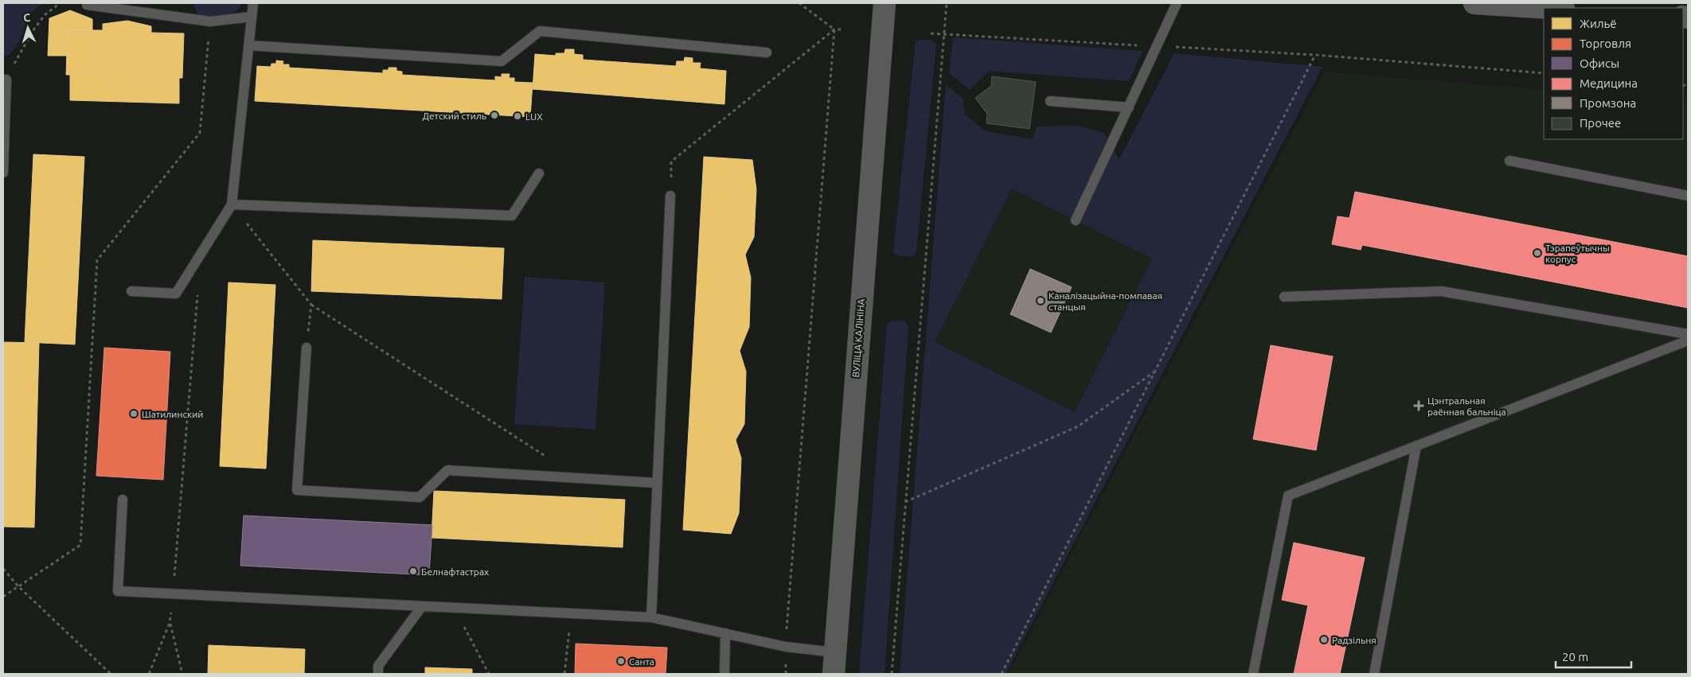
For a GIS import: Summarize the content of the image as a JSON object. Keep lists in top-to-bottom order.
{
  "streets": {
    "main road": ["ВУЛІЦА КАЛІНІНА"]
  },
  "places": {
    "other": [
      "Детский стиль",
      "LUX",
      "Тэрапеўтычны корпус",
      "Каналізацыйна-помпавая станцыя",
      "Шатилинский",
      "Белнафтастрах",
      "Радзільня",
      "Санта"
    ],
    "health": ["Цэнтральная раённая бальніца"]
  },
  "legend": [
    "Жильё",
    "Торговля",
    "Офисы",
    "Медицина",
    "Промзона",
    "Прочее"
  ],
  "scale_bar": "20 m",
  "north": "top"
}
